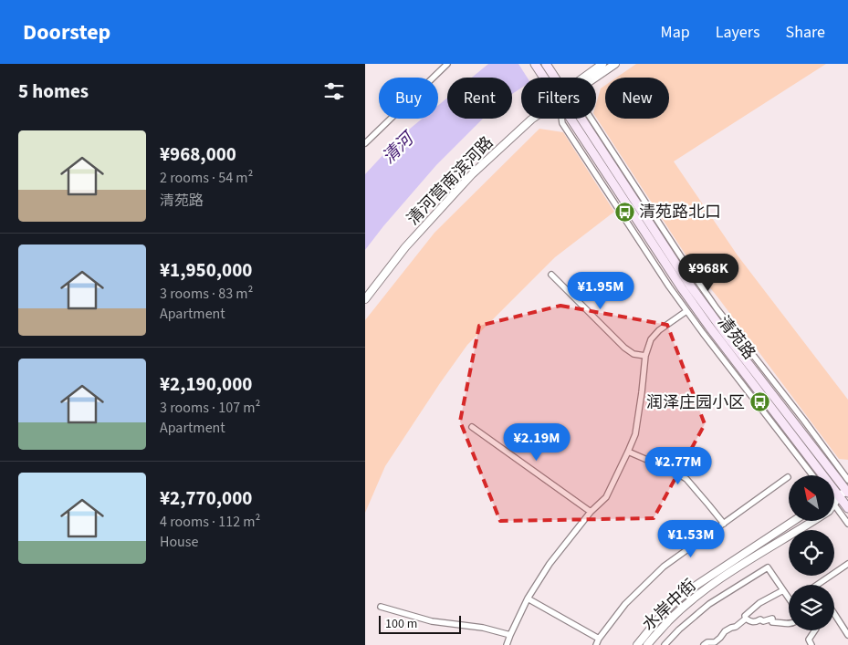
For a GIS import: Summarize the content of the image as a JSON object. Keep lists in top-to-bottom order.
{
  "streets": {
    "main road": ["清苑路"],
    "street": ["清河营南滨河路", "水岸中街"]
  },
  "crossings": [
    ["清苑路", "水岸中街"]
  ],
  "water": ["清河"],
  "places": {
    "bus stop": ["清苑路北口", "润泽庄园小区"]
  },
  "scale_bar": "100 m",
  "north": "top left",
  "page": {
    "header": "Doorstep",
    "nav": ["Map", "Layers", "Share"],
    "heading": "5 homes",
    "chip": [
      "Buy",
      "Rent",
      "Filters",
      "New"
    ],
    "list": [
      {
        "name": "¥968,000",
        "note": "2 rooms · 54 m² · 清苑路"
      },
      {
        "name": "¥1,950,000",
        "note": "3 rooms · 83 m² · Apartment"
      },
      {
        "name": "¥2,190,000",
        "note": "3 rooms · 107 m² · Apartment"
      },
      {
        "name": "¥2,770,000",
        "note": "4 rooms · 112 m² · House"
      }
    ],
    "price": [
      "¥968K",
      "¥1.95M",
      "¥2.19M",
      "¥2.77M",
      "¥1.53M"
    ],
    "scale": "100 m"
  }
}
